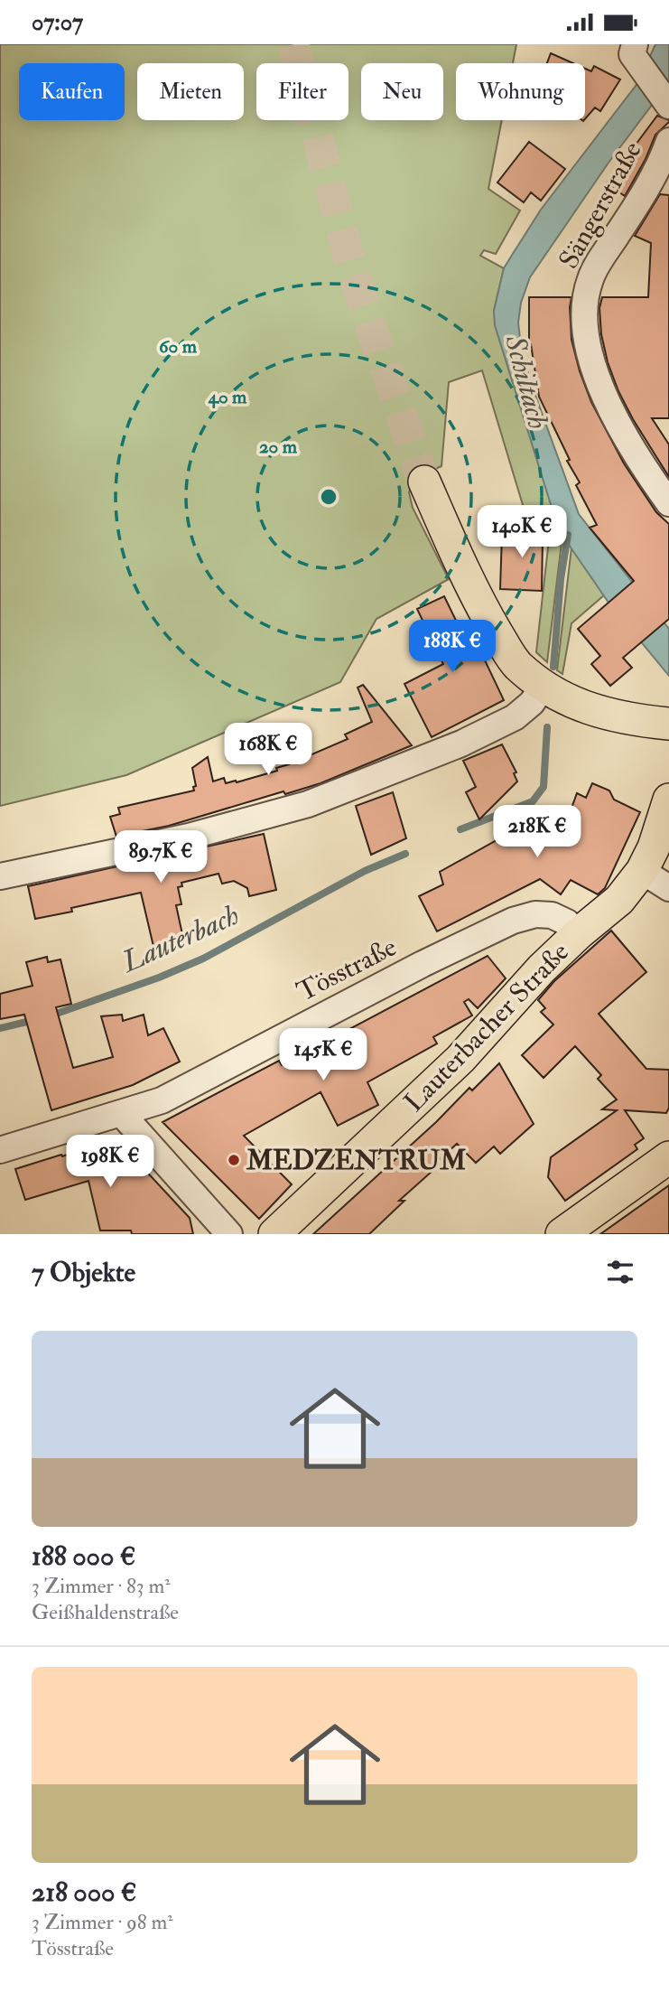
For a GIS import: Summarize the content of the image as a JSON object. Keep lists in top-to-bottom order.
{
  "streets": {
    "main road": ["Lauterbacher Straße"],
    "street": ["Sängerstraße", "Tösstraße"]
  },
  "crossings": [
    ["Tösstraße", "Lauterbacher Straße"]
  ],
  "water": ["Schiltach", "Lauterbach"],
  "places": ["MEDZENTRUM"],
  "page": {
    "status": "07:07",
    "chip": [
      "Kaufen",
      "Mieten",
      "Filter",
      "Neu",
      "Wohnung"
    ],
    "price": [
      "140K €",
      "188K €",
      "168K €",
      "218K €",
      "89.7K €",
      "145K €",
      "198K €"
    ],
    "heading": "7 Objekte",
    "list": [
      {
        "name": "188 000 €",
        "note": "3 Zimmer · 83 m² · Geißhaldenstraße"
      },
      {
        "name": "218 000 €",
        "note": "3 Zimmer · 98 m² · Tösstraße"
      }
    ]
  },
  "rings": ["60 m", "40 m", "20 m"]
}
